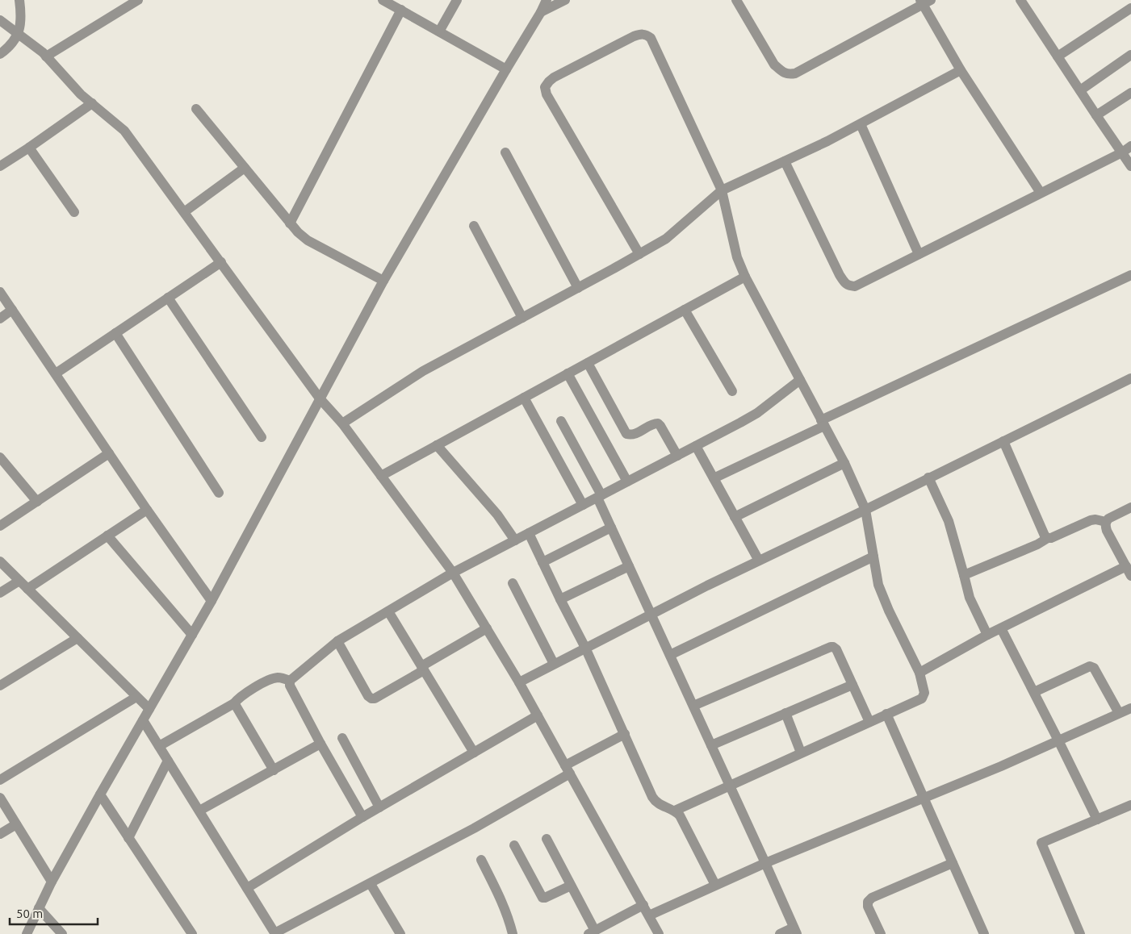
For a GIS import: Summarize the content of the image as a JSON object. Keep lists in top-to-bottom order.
{
  "scale_bar": "50 m"
}
